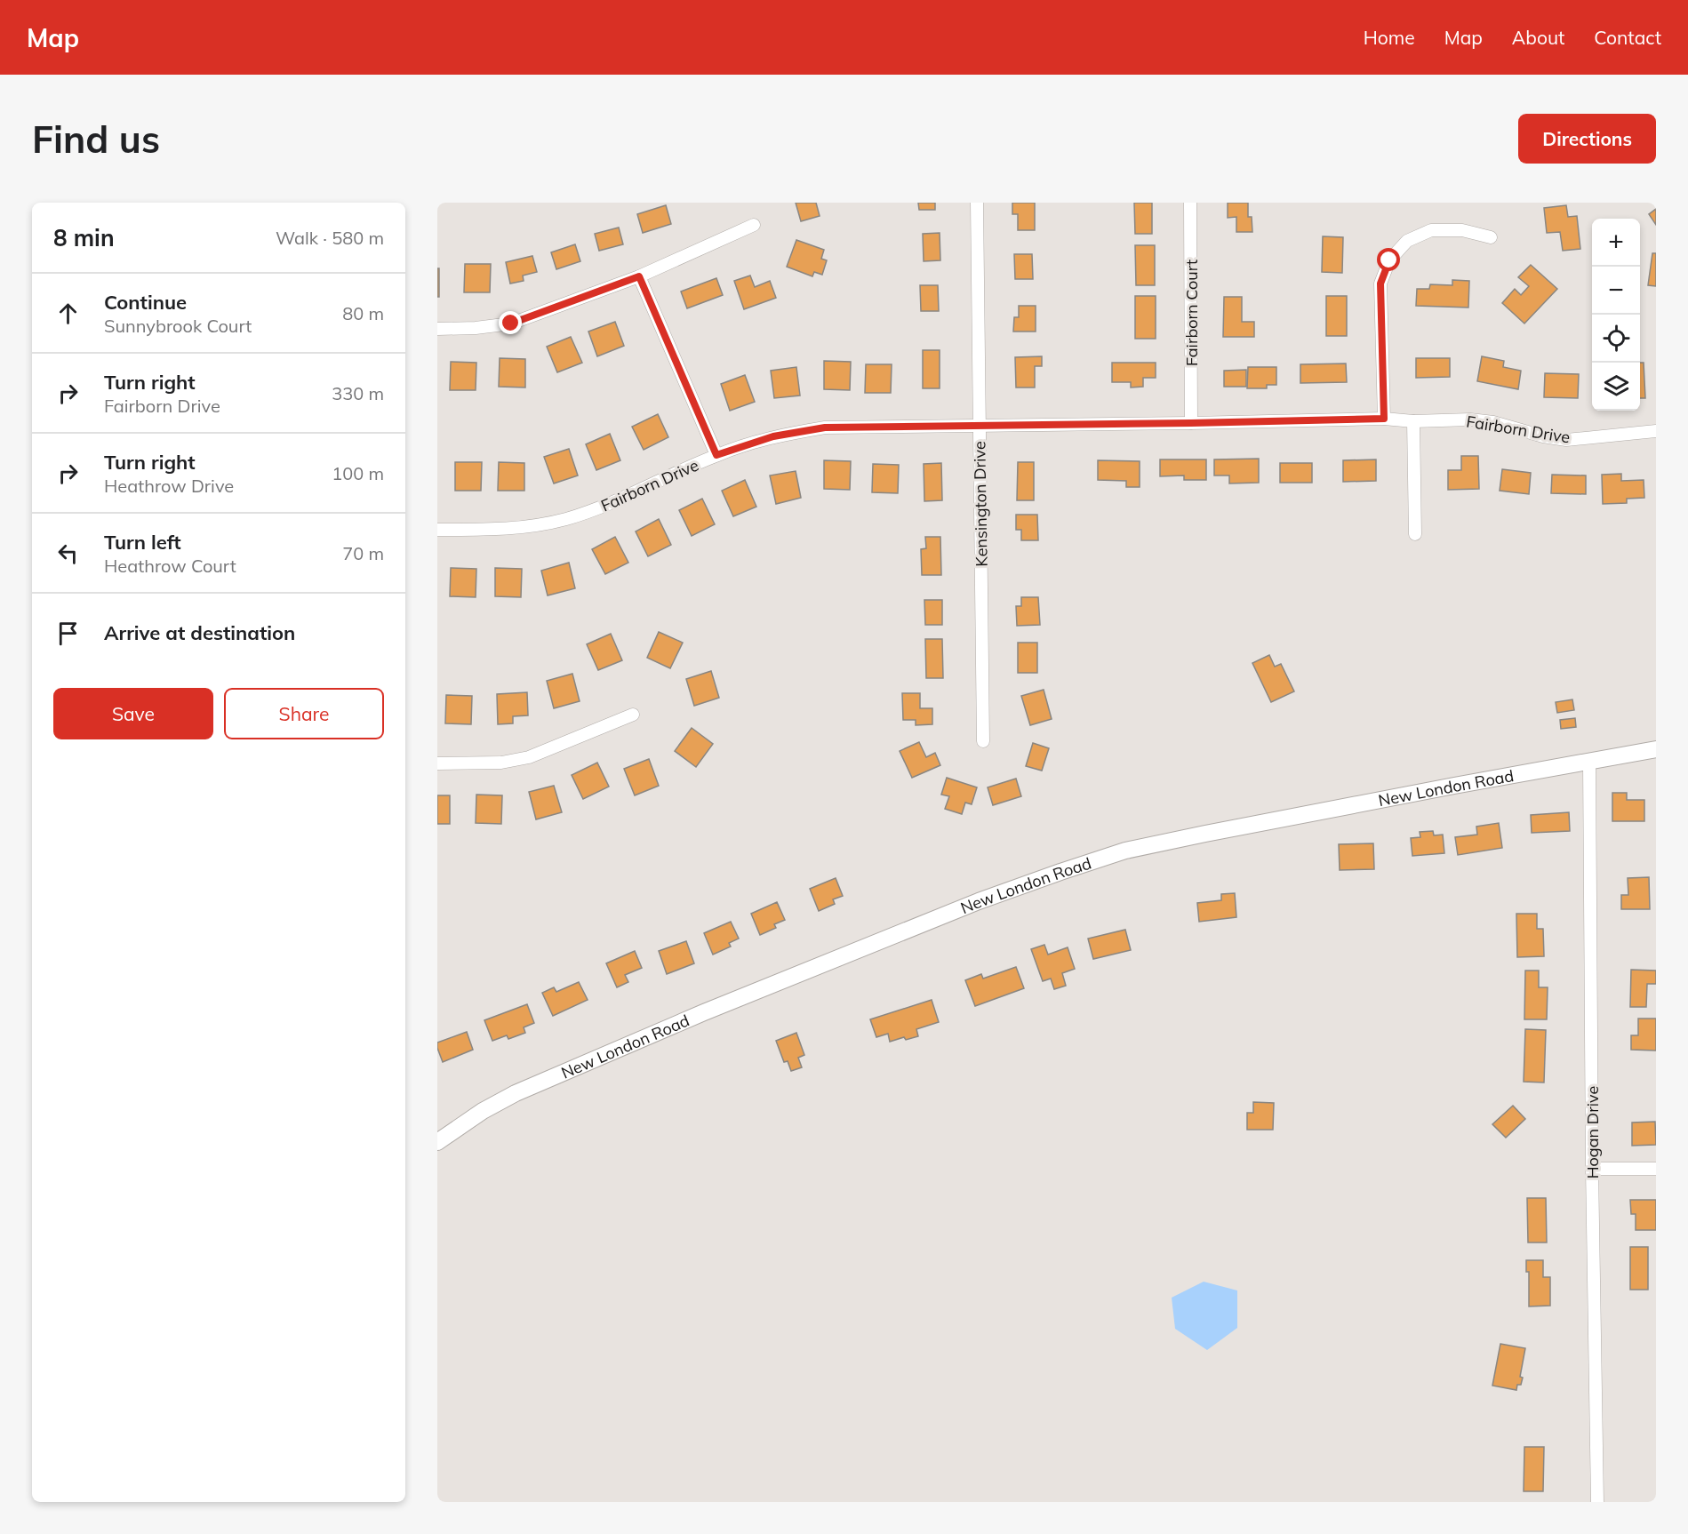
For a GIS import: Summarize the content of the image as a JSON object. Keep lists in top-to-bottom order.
{
  "streets": {
    "street": [
      "Fairborn Court",
      "Fairborn Drive",
      "Kensington Drive",
      "New London Road",
      "Hogan Drive"
    ]
  },
  "crossings": [
    ["Fairborn Court", "Fairborn Drive"],
    ["Fairborn Drive", "Kensington Drive"],
    ["New London Road", "Hogan Drive"]
  ],
  "page": {
    "header": "Map",
    "nav": [
      "Home",
      "Map",
      "About",
      "Contact"
    ],
    "buttons": [
      "Directions",
      ["Save", "Share"]
    ],
    "title": "Find us",
    "heading": ["8 min", "Walk · 580 m"],
    "map_buttons": ["+", "−"],
    "list": [
      ["Continue", "Sunnybrook Court", "80 m"],
      ["Turn right", "Fairborn Drive", "330 m"],
      ["Turn right", "Heathrow Drive", "100 m"],
      ["Turn left", "Heathrow Court", "70 m"],
      "Arrive at destination"
    ]
  }
}
